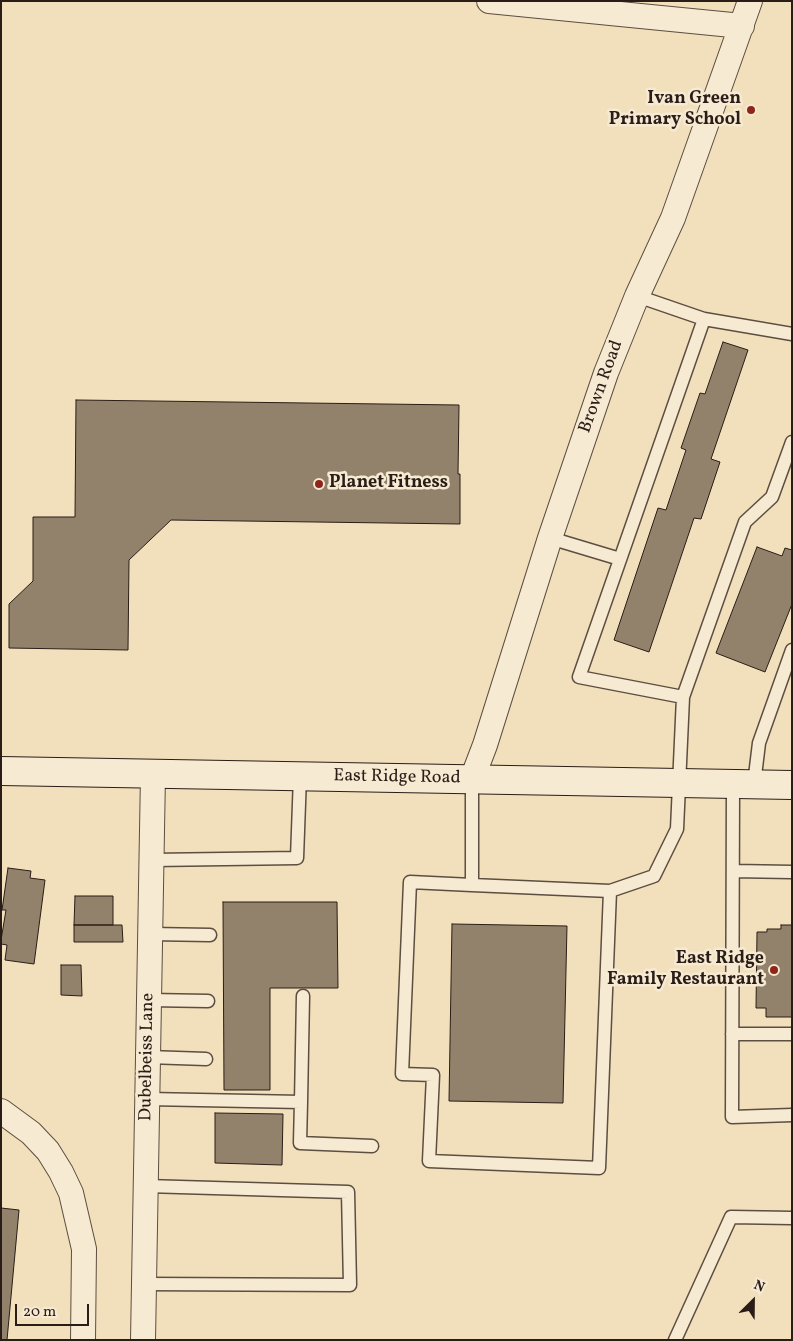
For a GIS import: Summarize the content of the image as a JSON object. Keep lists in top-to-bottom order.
{
  "streets": {
    "main road": ["East Ridge Road"],
    "street": ["Brown Road", "Dubelbeiss Lane"]
  },
  "crossings": [
    ["Brown Road", "East Ridge Road"],
    ["East Ridge Road", "Dubelbeiss Lane"]
  ],
  "places": ["Ivan Green Primary School", "Planet Fitness", "East Ridge Family Restaurant"],
  "scale_bar": "20 m",
  "north": "top right"
}
